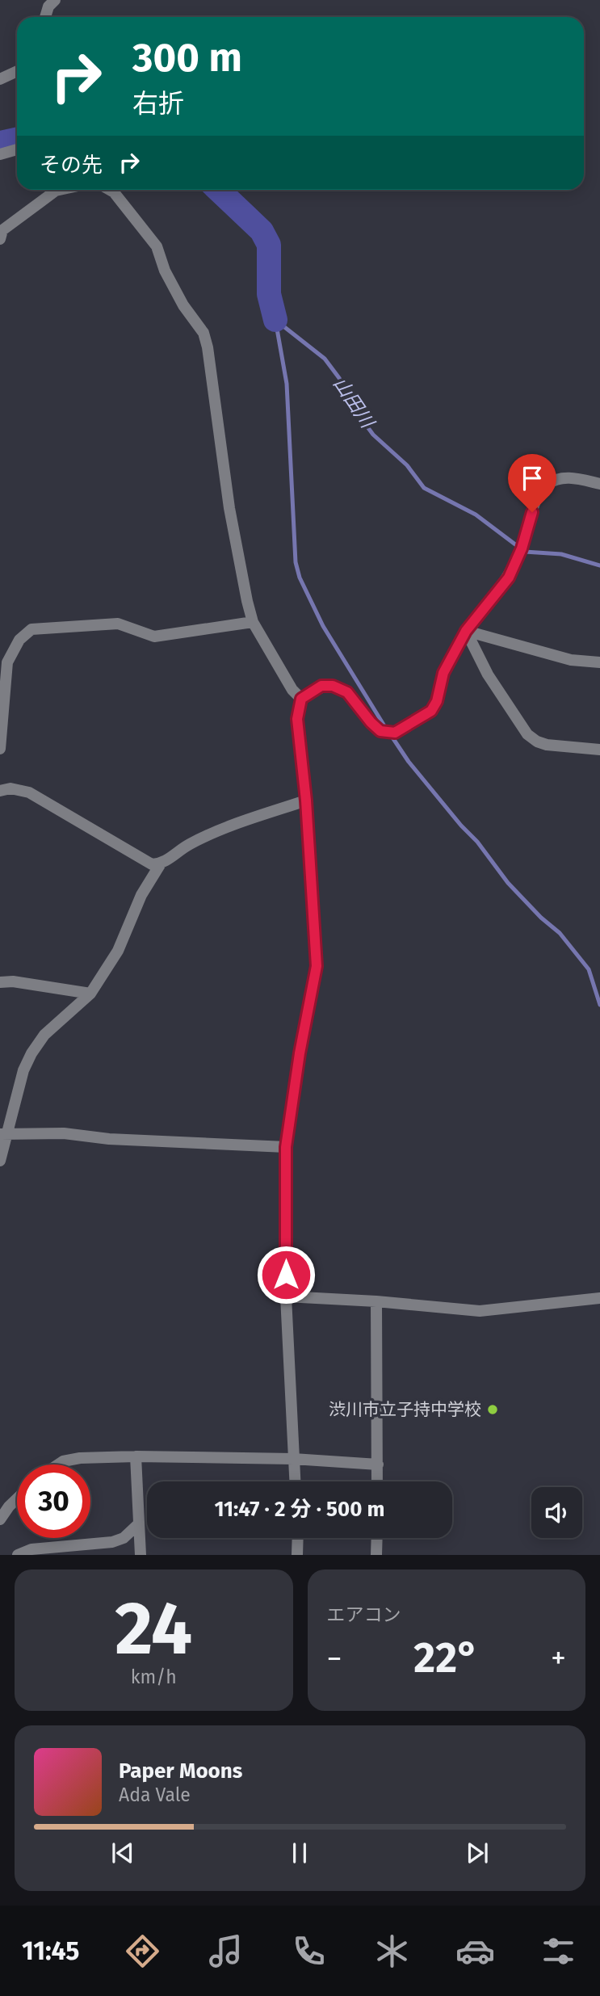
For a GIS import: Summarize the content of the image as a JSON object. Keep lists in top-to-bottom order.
{
  "water": ["山田川"],
  "places": ["渋川市立子持中学校"],
  "page": {
    "turn": ["300 m", "右折"],
    "then": "その先",
    "limit": "30",
    "trip": "11:47 · 2 分 · 500 m",
    "tile": [
      ["24", "km/h"],
      "エアコン"
    ],
    "heat": ["−", "22°", "+"],
    "song": ["Paper Moons", "Ada Vale"],
    "tabs": "11:45"
  }
}
